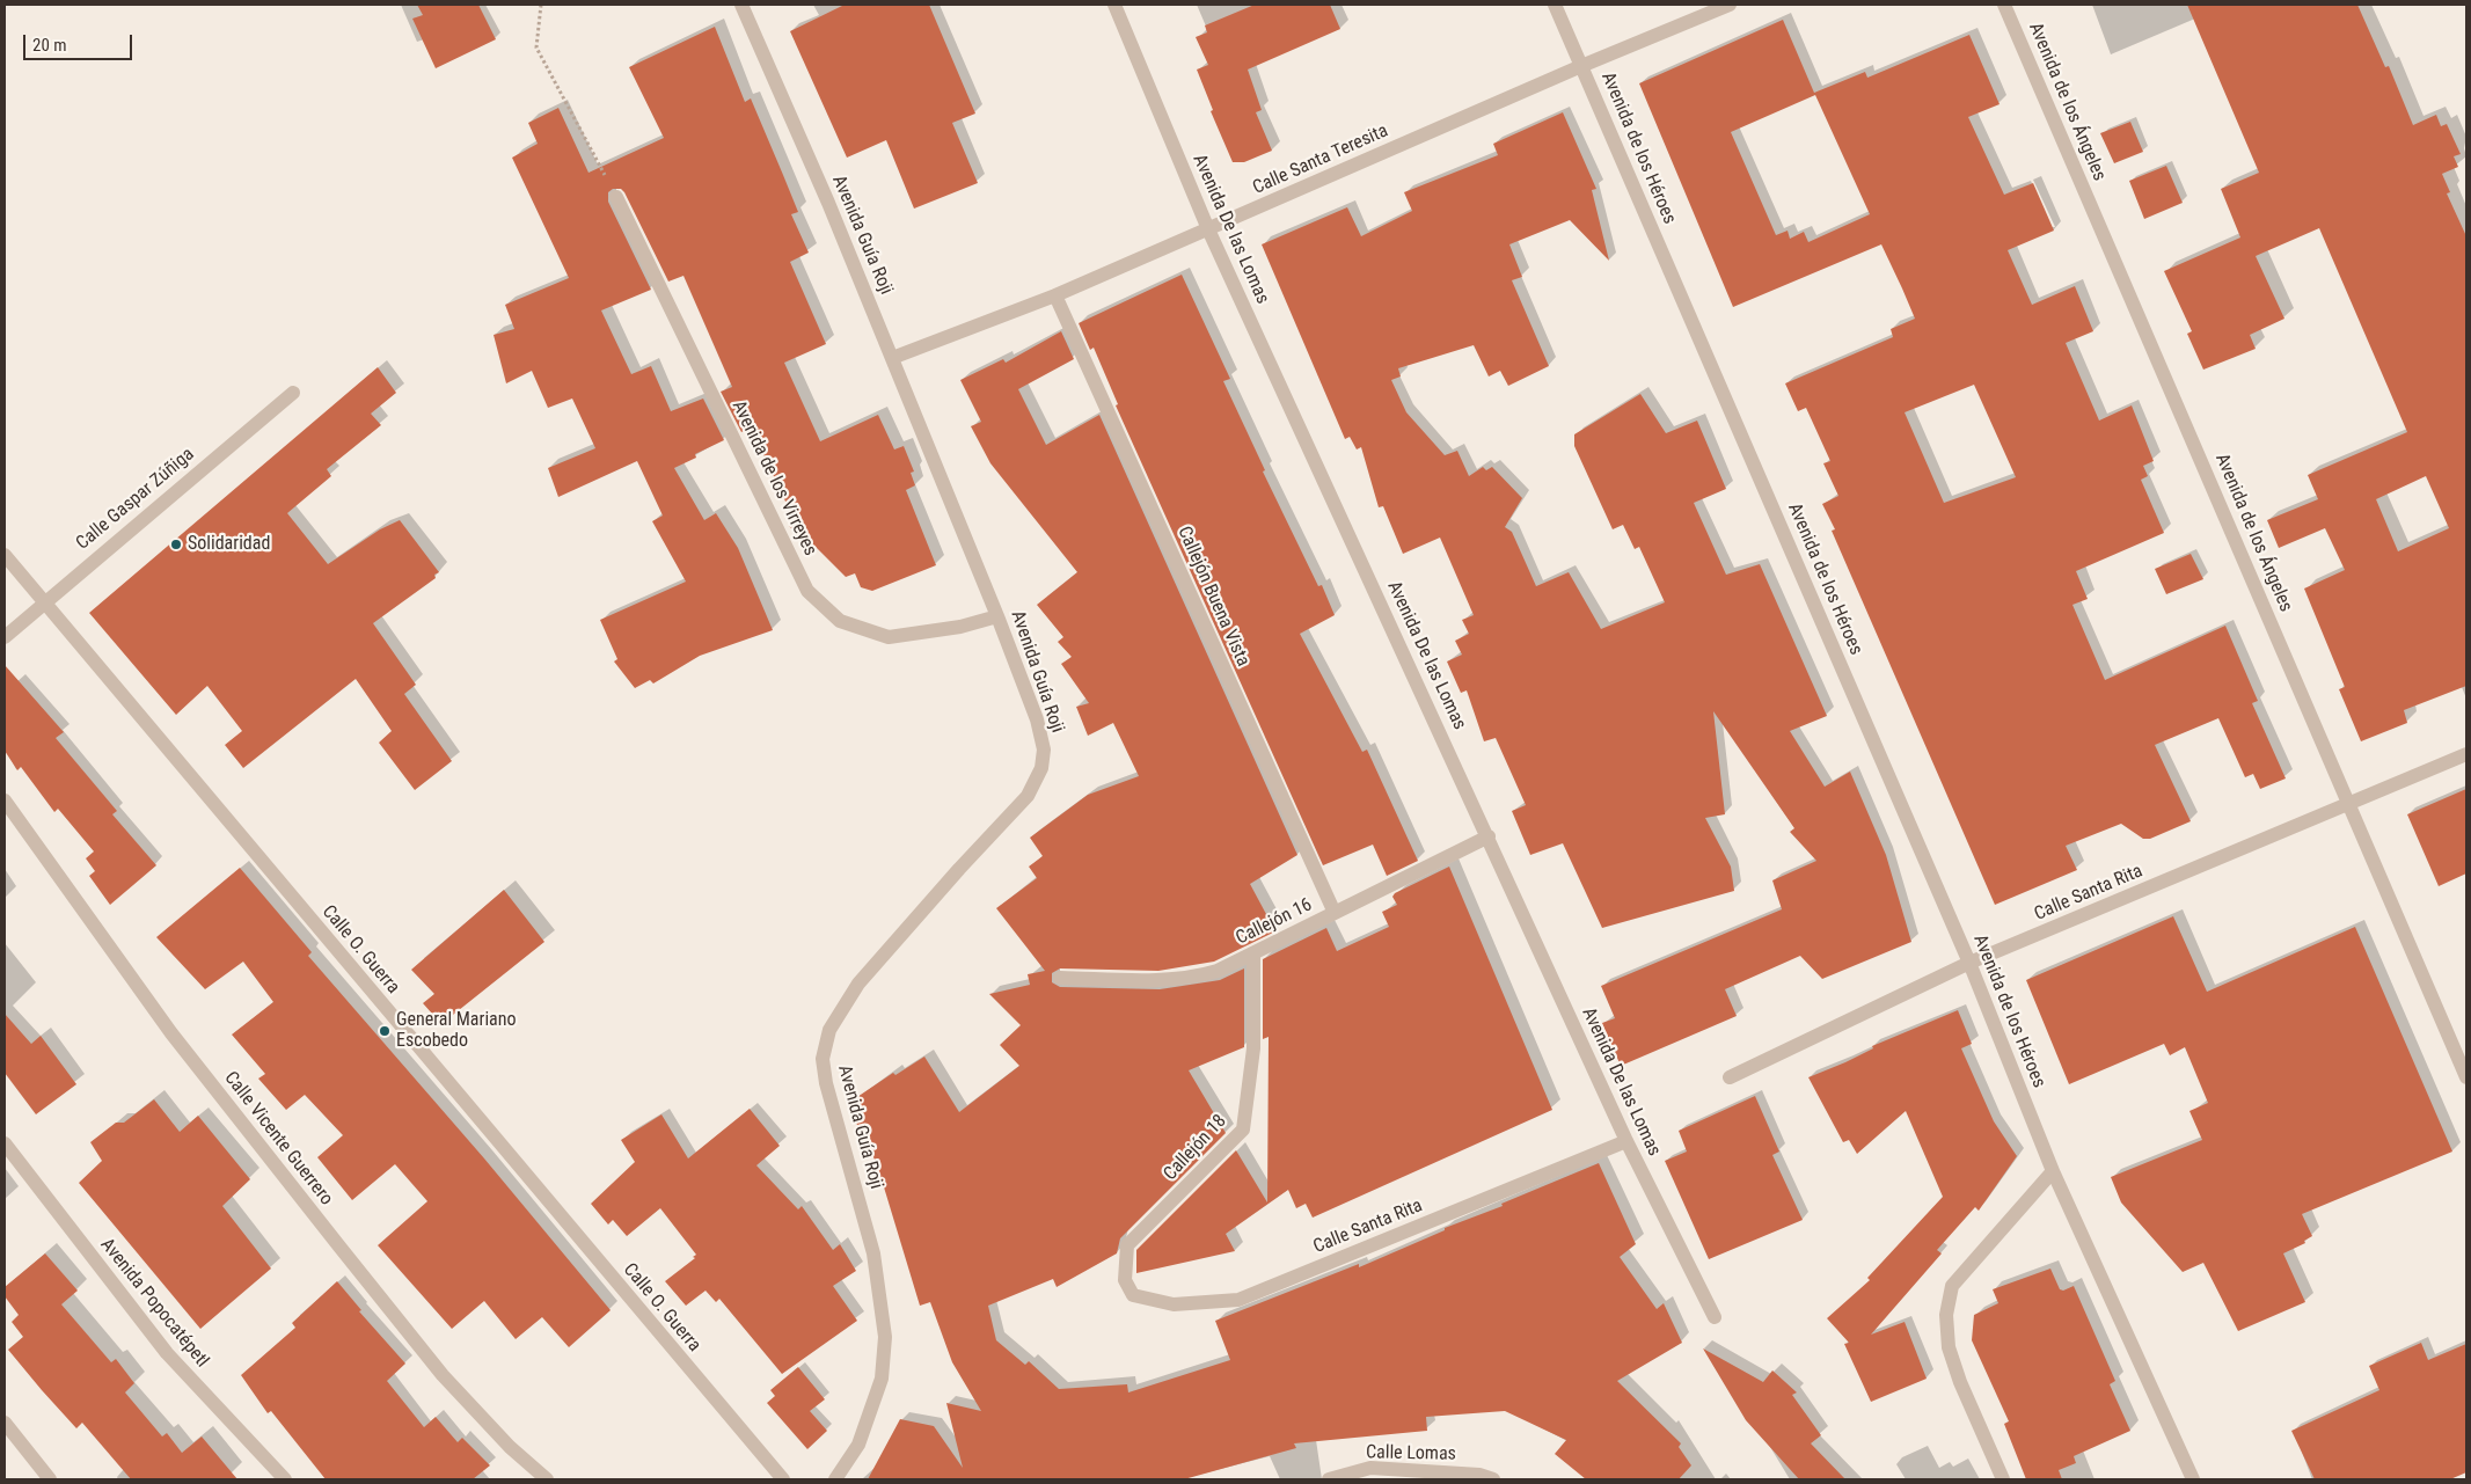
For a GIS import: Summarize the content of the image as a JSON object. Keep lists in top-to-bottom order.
{
  "streets": {
    "street": [
      "Avenida de los Ángeles",
      "Avenida de los Héroes",
      "Calle Santa Teresita",
      "Avenida De las Lomas",
      "Avenida Guía Roji",
      "Avenida de los Virreyes",
      "Calle Gaspar Zúñiga",
      "Callejón Buena Vista",
      "Calle Santa Rita",
      "Callejón 16",
      "Calle O. Guerra",
      "Calle Vicente Guerrero",
      "Callejón 18",
      "Avenida Popocatépetl",
      "Calle Lomas"
    ]
  },
  "crossings": [
    ["Avenida de los Ángeles", "Calle Santa Rita"],
    ["Avenida de los Héroes", "Calle Santa Teresita"],
    ["Avenida de los Héroes", "Calle Santa Rita"],
    ["Calle Santa Teresita", "Avenida De las Lomas"],
    ["Calle Santa Teresita", "Avenida Guía Roji"],
    ["Calle Santa Teresita", "Callejón Buena Vista"],
    ["Avenida De las Lomas", "Calle Santa Rita"],
    ["Avenida De las Lomas", "Callejón 16"],
    ["Avenida Guía Roji", "Avenida de los Virreyes"],
    ["Calle Gaspar Zúñiga", "Calle O. Guerra"],
    ["Callejón Buena Vista", "Callejón 16"],
    ["Calle Santa Rita", "Callejón 18"],
    ["Callejón 16", "Callejón 18"]
  ],
  "places": ["Solidaridad", "General Mariano Escobedo"],
  "scale_bar": "20 m"
}
